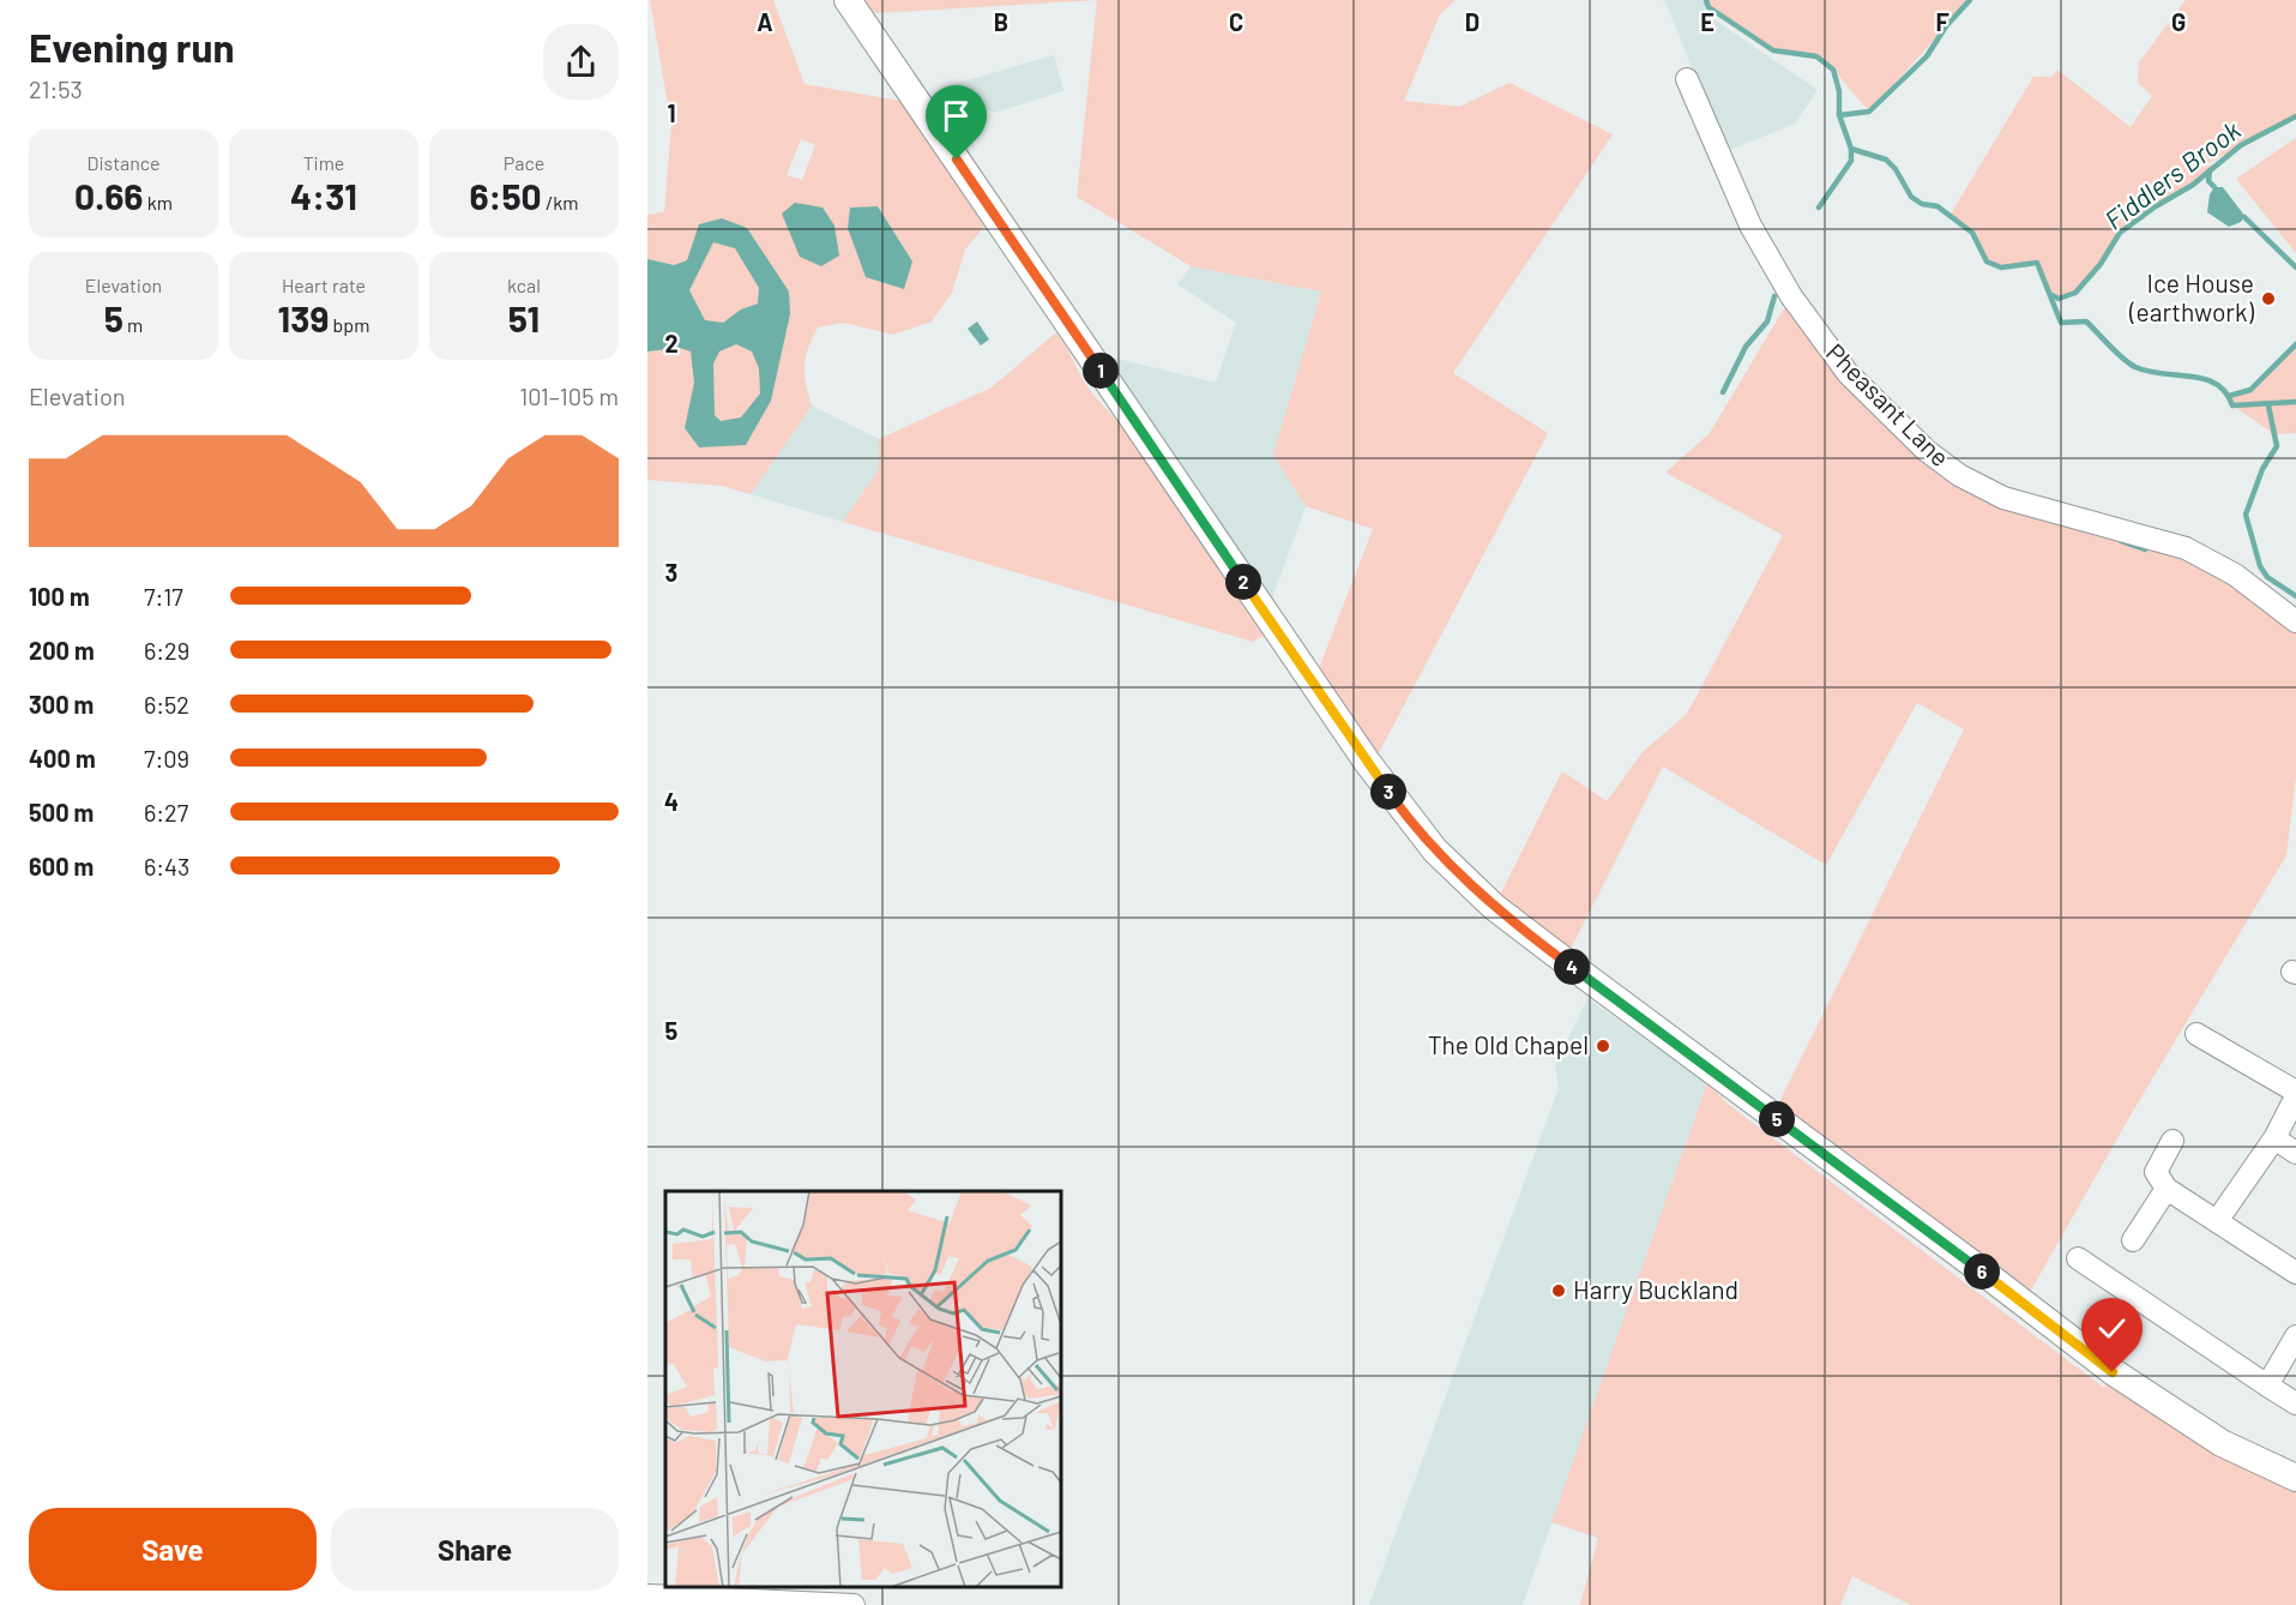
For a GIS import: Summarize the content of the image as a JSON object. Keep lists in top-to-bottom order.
{
  "streets": {
    "street": ["Pheasant Lane"]
  },
  "water": ["Fiddlers Brook"],
  "places": ["Ice House (earthwork)", "The Old Chapel", "Harry Buckland"],
  "page": {
    "heading": ["Evening run", "21:53"],
    "stats": [
      ["Distance", "0.66 km"],
      ["Time", "4:31"],
      ["Pace", "6:50 /km"],
      ["Elevation", "5 m"],
      ["Heart rate", "139 bpm"],
      ["kcal", "51"]
    ],
    "pins": [
      "1",
      "2",
      "3",
      "4",
      "5",
      "6"
    ],
    "chart": ["Elevation", "101–105 m"],
    "list": [
      {
        "name": "100 m",
        "note": "7:17"
      },
      {
        "name": "200 m",
        "note": "6:29"
      },
      {
        "name": "300 m",
        "note": "6:52"
      },
      {
        "name": "400 m",
        "note": "7:09"
      },
      {
        "name": "500 m",
        "note": "6:27"
      },
      {
        "name": "600 m",
        "note": "6:43"
      }
    ],
    "buttons": ["Save", "Share"]
  },
  "grid": {
    "columns": [
      "A",
      "B",
      "C",
      "D",
      "E",
      "F",
      "G"
    ],
    "rows": [
      "1",
      "2",
      "3",
      "4",
      "5"
    ]
  }
}
